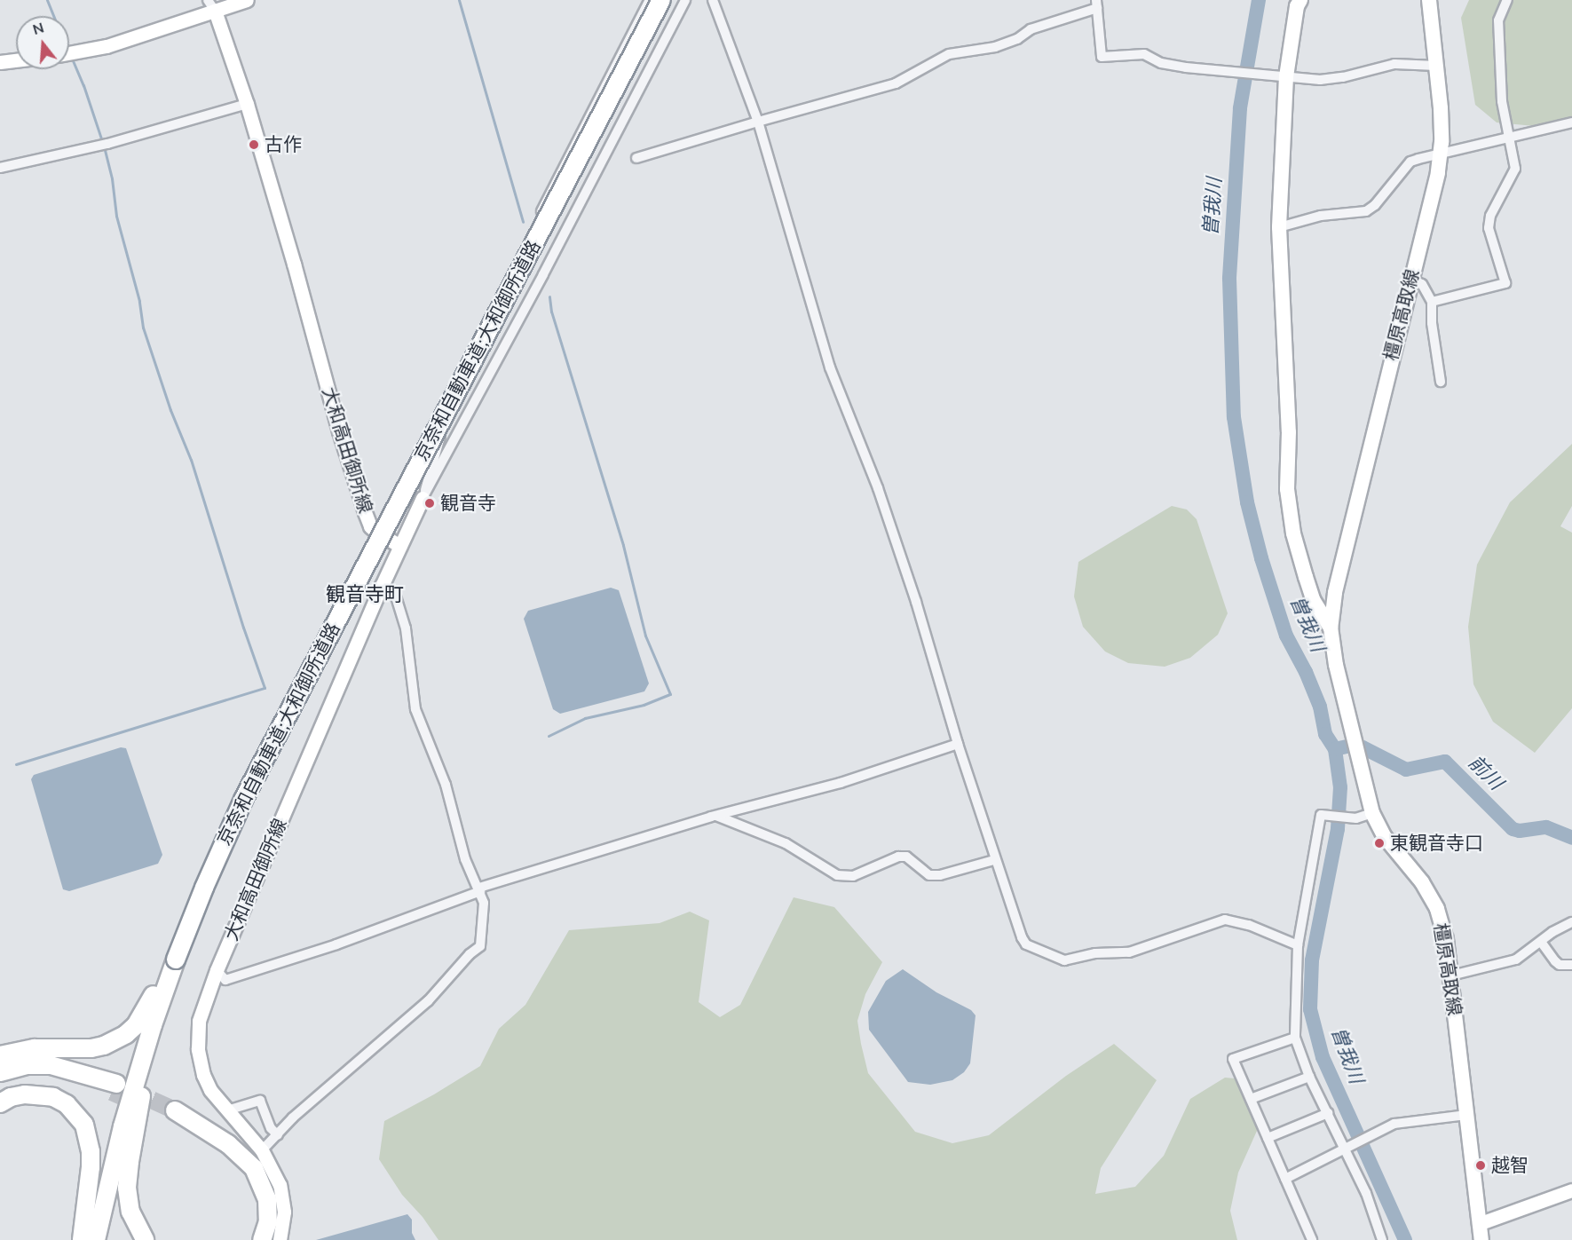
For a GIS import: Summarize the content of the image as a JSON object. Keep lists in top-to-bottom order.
{
  "streets": {
    "highway": ["京奈和自動車道;大和御所道路"],
    "main road": ["橿原高取線", "大和高田御所線"]
  },
  "districts": ["観音寺町"],
  "water": ["曽我川", "前川"],
  "places": [
    "古作",
    "観音寺",
    "東観音寺口",
    "越智"
  ],
  "north": "top"
}
